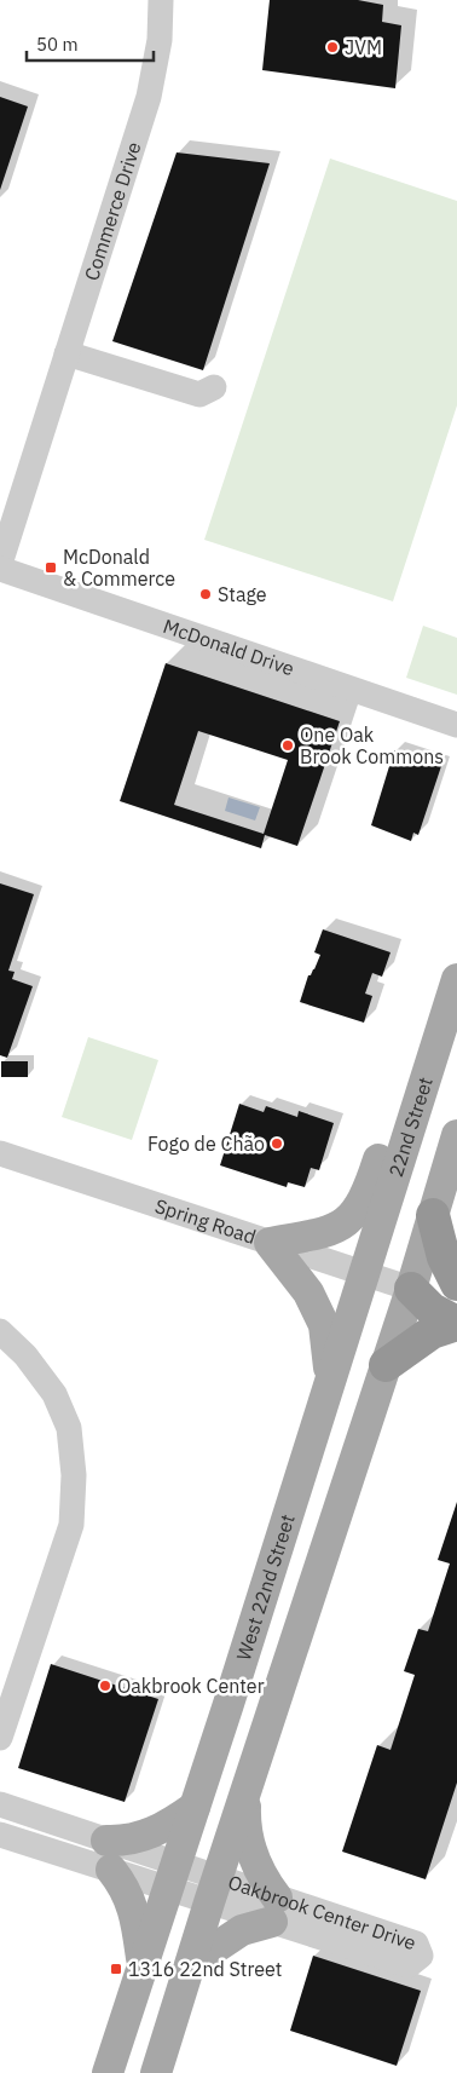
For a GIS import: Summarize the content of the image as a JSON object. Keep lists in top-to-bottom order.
{
  "streets": {
    "main road": ["22nd Street", "West 22nd Street"],
    "street": [
      "Commerce Drive",
      "McDonald Drive",
      "Spring Road",
      "Oakbrook Center Drive"
    ]
  },
  "crossings": [
    ["Commerce Drive", "McDonald Drive"],
    ["22nd Street", "Spring Road"],
    ["22nd Street", "West 22nd Street"],
    ["Spring Road", "West 22nd Street"],
    ["West 22nd Street", "Oakbrook Center Drive"]
  ],
  "places": {
    "other": [
      "JVM",
      "Stage",
      "One Oak Brook Commons",
      "Fogo de Chão",
      "Oakbrook Center"
    ],
    "transit": ["McDonald & Commerce", "1316 22nd Street"]
  },
  "scale_bar": "50 m"
}
